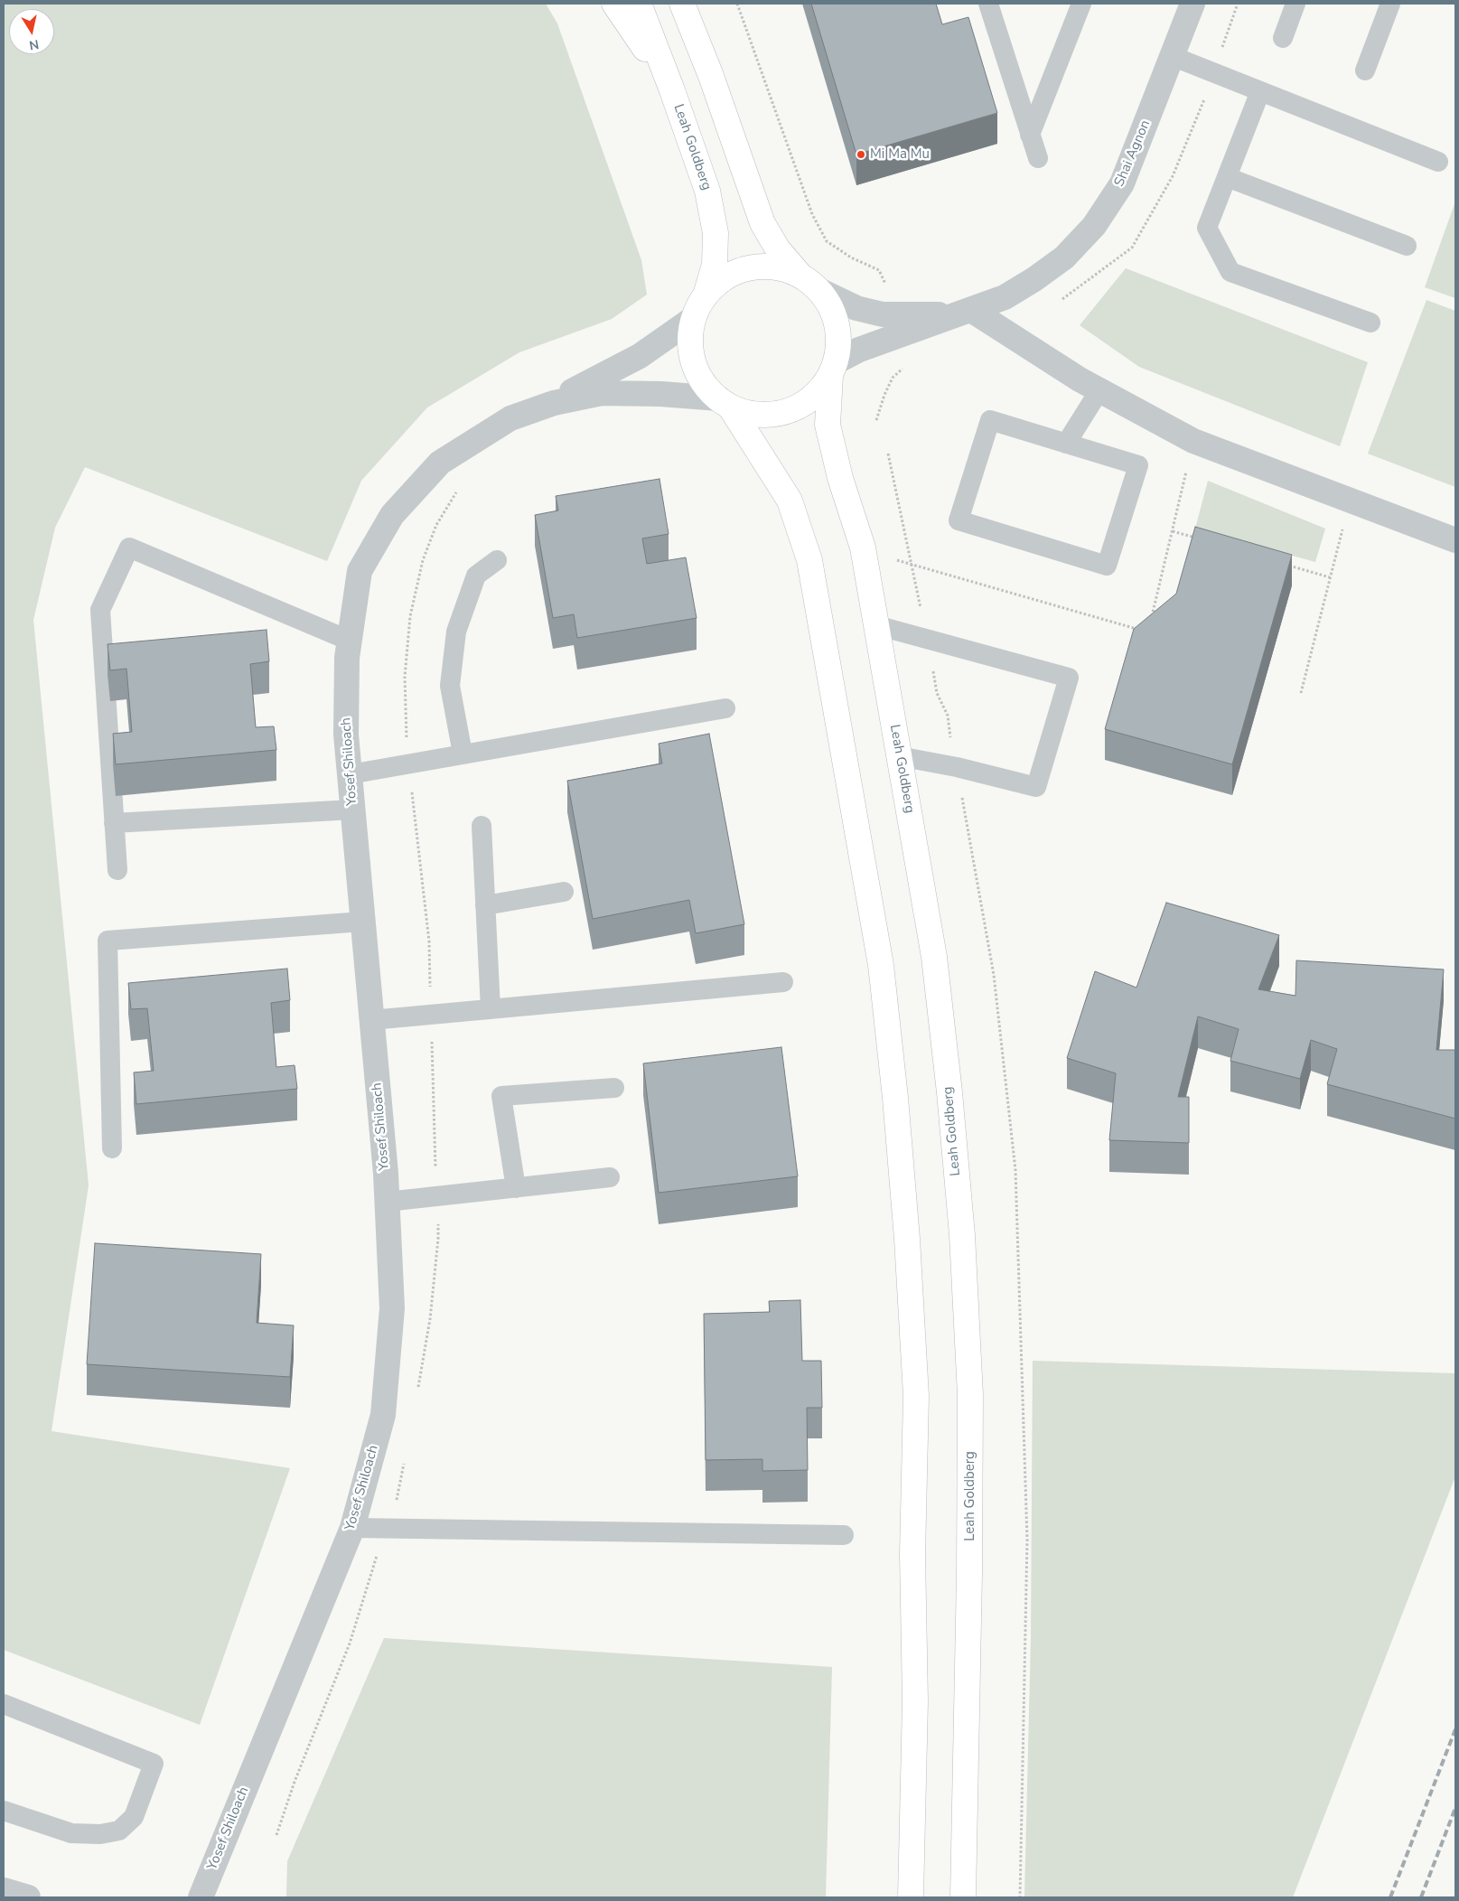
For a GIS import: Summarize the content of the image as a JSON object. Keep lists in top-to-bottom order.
{
  "streets": {
    "street": ["Leah Goldberg", "Shai Agnon", "Yosef Shiloach"]
  },
  "crossings": [
    ["Leah Goldberg", "Shai Agnon"]
  ],
  "places": ["Mi Ma Mu"],
  "north": "bottom"
}
